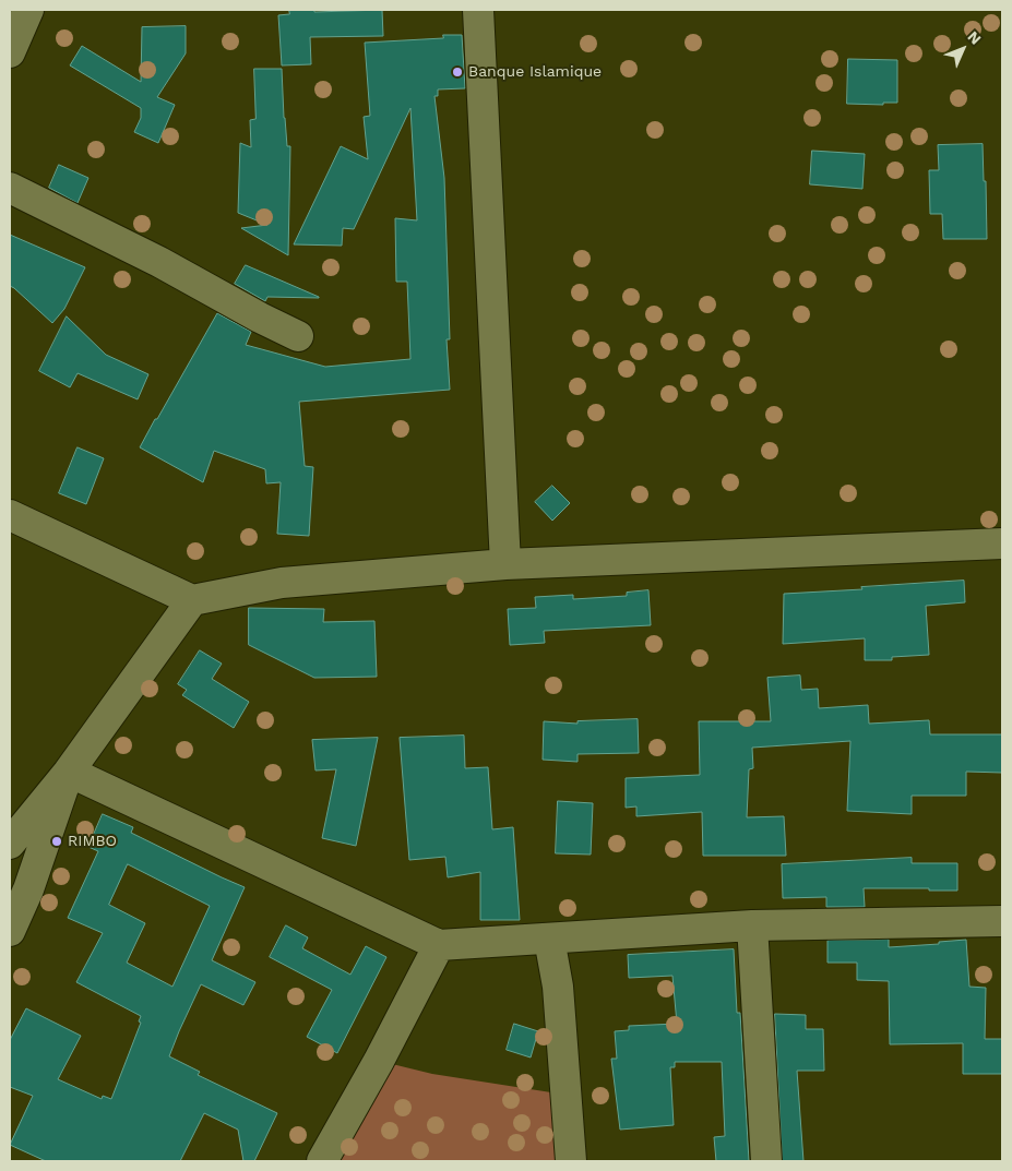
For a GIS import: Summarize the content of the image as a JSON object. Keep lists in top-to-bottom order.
{
  "places": ["Banque Islamique", "RIMBO"],
  "north": "top right"
}
